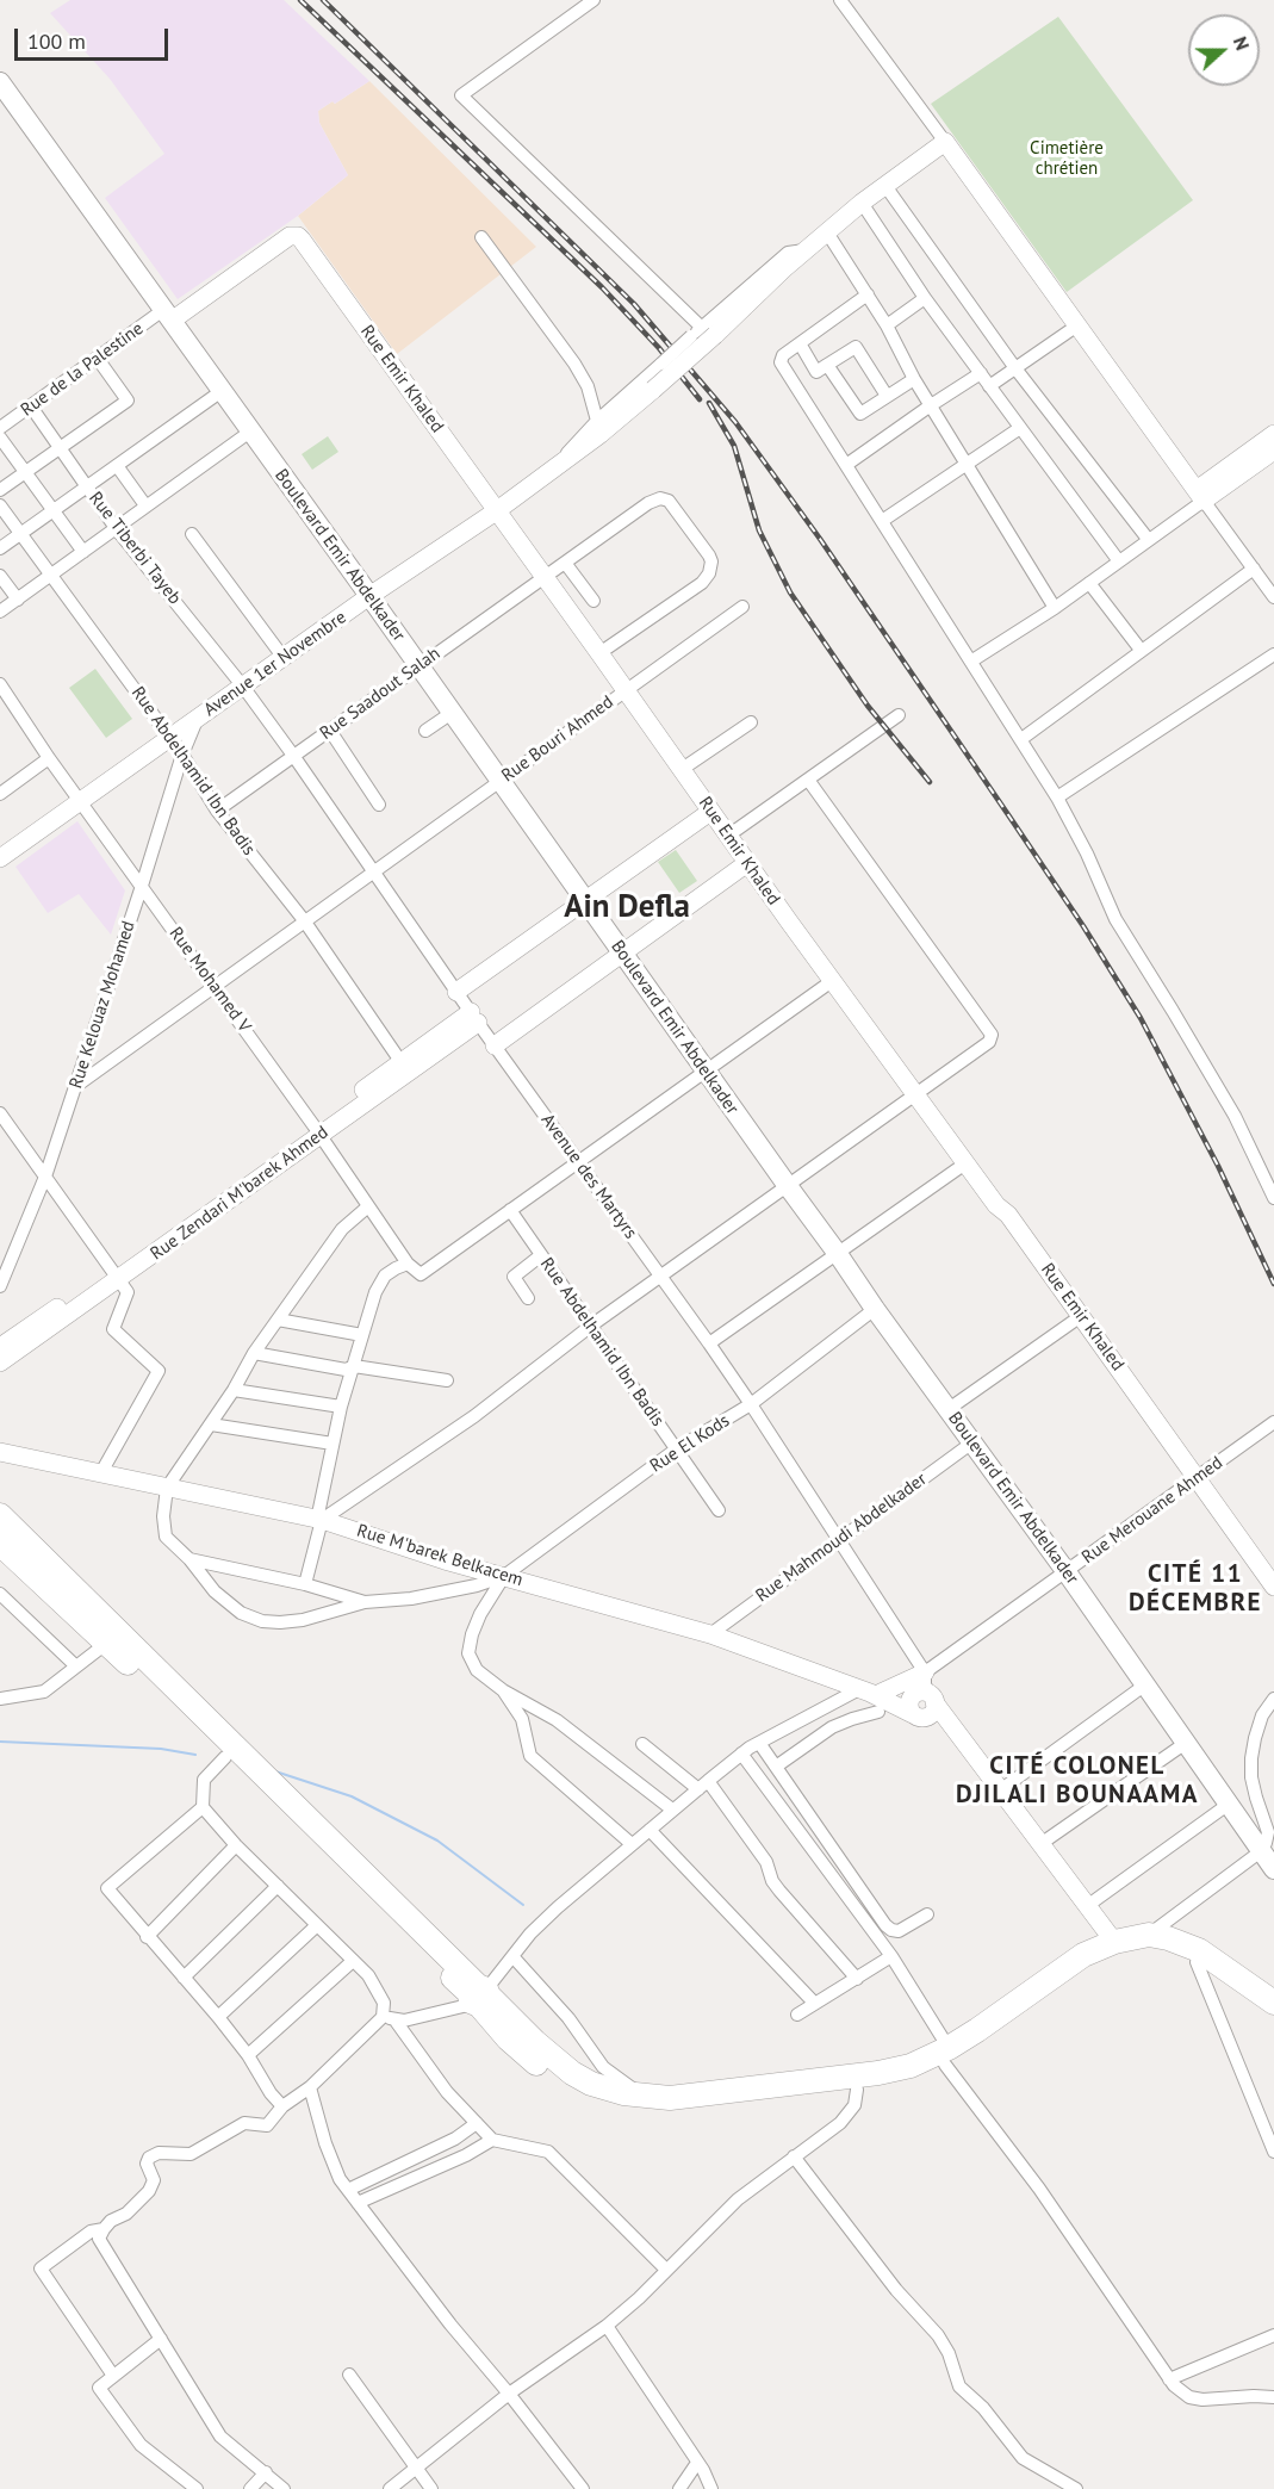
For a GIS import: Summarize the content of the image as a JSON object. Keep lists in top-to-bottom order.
{
  "streets": {
    "main road": ["Boulevard Emir Abdelkader"],
    "street": [
      "Rue de la Palestine",
      "Rue Emir Khaled",
      "Rue Tiberbi Tayeb",
      "Avenue 1er Novembre",
      "Rue Saadout Salah",
      "Rue Bouri Ahmed",
      "Rue Abdelhamid Ibn Badis",
      "Rue Mohamed V",
      "Rue Kelouaz Mohamed",
      "Avenue des Martyrs",
      "Rue El Kods",
      "Rue Merouane Ahmed",
      "Rue Mahmoudi Abdelkader",
      "Rue M'barek Belkacem"
    ]
  },
  "crossings": [
    ["Rue de la Palestine", "Rue Emir Khaled"],
    ["Rue de la Palestine", "Rue Tiberbi Tayeb"],
    ["Rue de la Palestine", "Boulevard Emir Abdelkader"],
    ["Rue Emir Khaled", "Boulevard Emir Abdelkader"],
    ["Rue Emir Khaled", "Avenue 1er Novembre"],
    ["Rue Emir Khaled", "Rue Saadout Salah"],
    ["Rue Emir Khaled", "Rue Bouri Ahmed"],
    ["Rue Emir Khaled", "Rue Merouane Ahmed"],
    ["Rue Tiberbi Tayeb", "Avenue 1er Novembre"],
    ["Rue Tiberbi Tayeb", "Avenue des Martyrs"],
    ["Boulevard Emir Abdelkader", "Avenue 1er Novembre"],
    ["Boulevard Emir Abdelkader", "Rue Saadout Salah"],
    ["Boulevard Emir Abdelkader", "Rue Bouri Ahmed"],
    ["Boulevard Emir Abdelkader", "Rue El Kods"],
    ["Boulevard Emir Abdelkader", "Rue Merouane Ahmed"],
    ["Boulevard Emir Abdelkader", "Rue Mahmoudi Abdelkader"],
    ["Avenue 1er Novembre", "Rue Abdelhamid Ibn Badis"],
    ["Avenue 1er Novembre", "Rue Mohamed V"],
    ["Avenue 1er Novembre", "Rue Kelouaz Mohamed"],
    ["Avenue 1er Novembre", "Avenue des Martyrs"],
    ["Rue Saadout Salah", "Rue Abdelhamid Ibn Badis"],
    ["Rue Saadout Salah", "Avenue des Martyrs"],
    ["Rue Bouri Ahmed", "Rue Abdelhamid Ibn Badis"],
    ["Rue Bouri Ahmed", "Rue Mohamed V"],
    ["Rue Bouri Ahmed", "Rue Kelouaz Mohamed"],
    ["Rue Bouri Ahmed", "Avenue des Martyrs"],
    ["Rue Abdelhamid Ibn Badis", "Rue Mohamed V"],
    ["Rue Abdelhamid Ibn Badis", "Rue Kelouaz Mohamed"],
    ["Rue Abdelhamid Ibn Badis", "Rue El Kods"],
    ["Rue Mohamed V", "Rue Kelouaz Mohamed"],
    ["Avenue des Martyrs", "Rue El Kods"],
    ["Avenue des Martyrs", "Rue Merouane Ahmed"],
    ["Avenue des Martyrs", "Rue Mahmoudi Abdelkader"],
    ["Avenue des Martyrs", "Rue M'barek Belkacem"],
    ["Rue El Kods", "Rue M'barek Belkacem"],
    ["Rue Mahmoudi Abdelkader", "Rue M'barek Belkacem"]
  ],
  "districts": ["Ain Defla", "CITÉ 11 DÉCEMBRE", "CITÉ COLONEL DJILALI BOUNAAMA"],
  "parks": ["Cimetière chrétien"],
  "scale_bar": "100 m",
  "north": "right"
}
